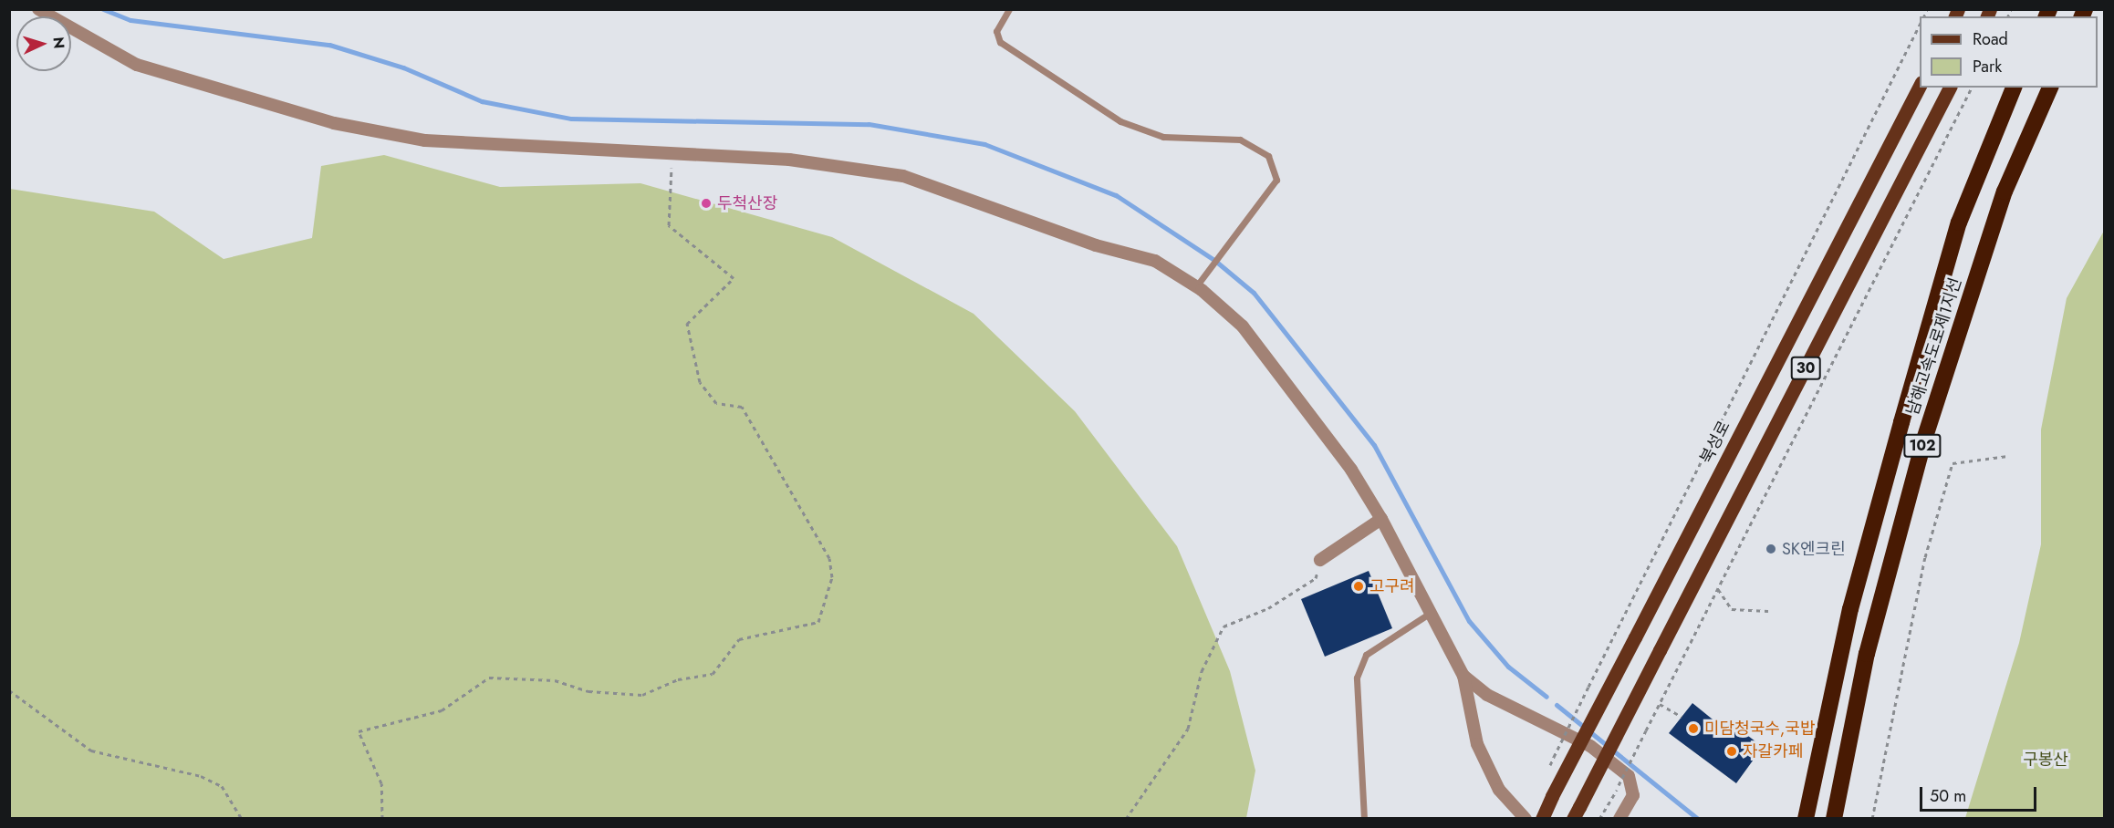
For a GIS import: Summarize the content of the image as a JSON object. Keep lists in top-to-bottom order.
{
  "streets": {
    "highway": ["남해고속도로제1지선", "102"],
    "main road": ["30", "북성로"]
  },
  "parks": ["구봉산"],
  "places": [
    "두척산장",
    "SK엔크린",
    "고구려",
    "미담청국수,국밥",
    "자갈카페"
  ],
  "legend": ["Road", "Park"],
  "scale_bar": "50 m",
  "north": "right"
}
